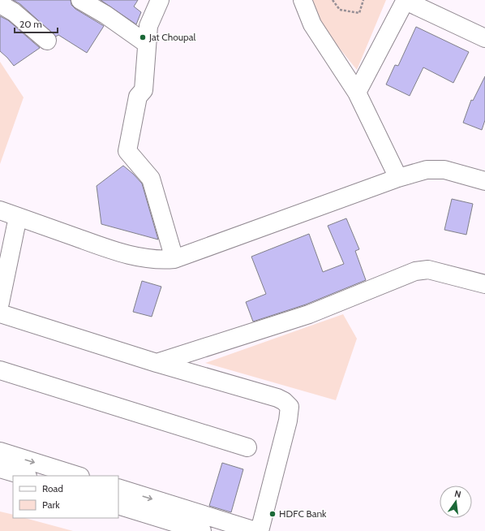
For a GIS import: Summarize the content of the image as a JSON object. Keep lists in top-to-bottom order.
{
  "places": ["Jat Choupal", "HDFC Bank"],
  "legend": ["Road", "Park"],
  "scale_bar": "20 m",
  "north": "top"
}
